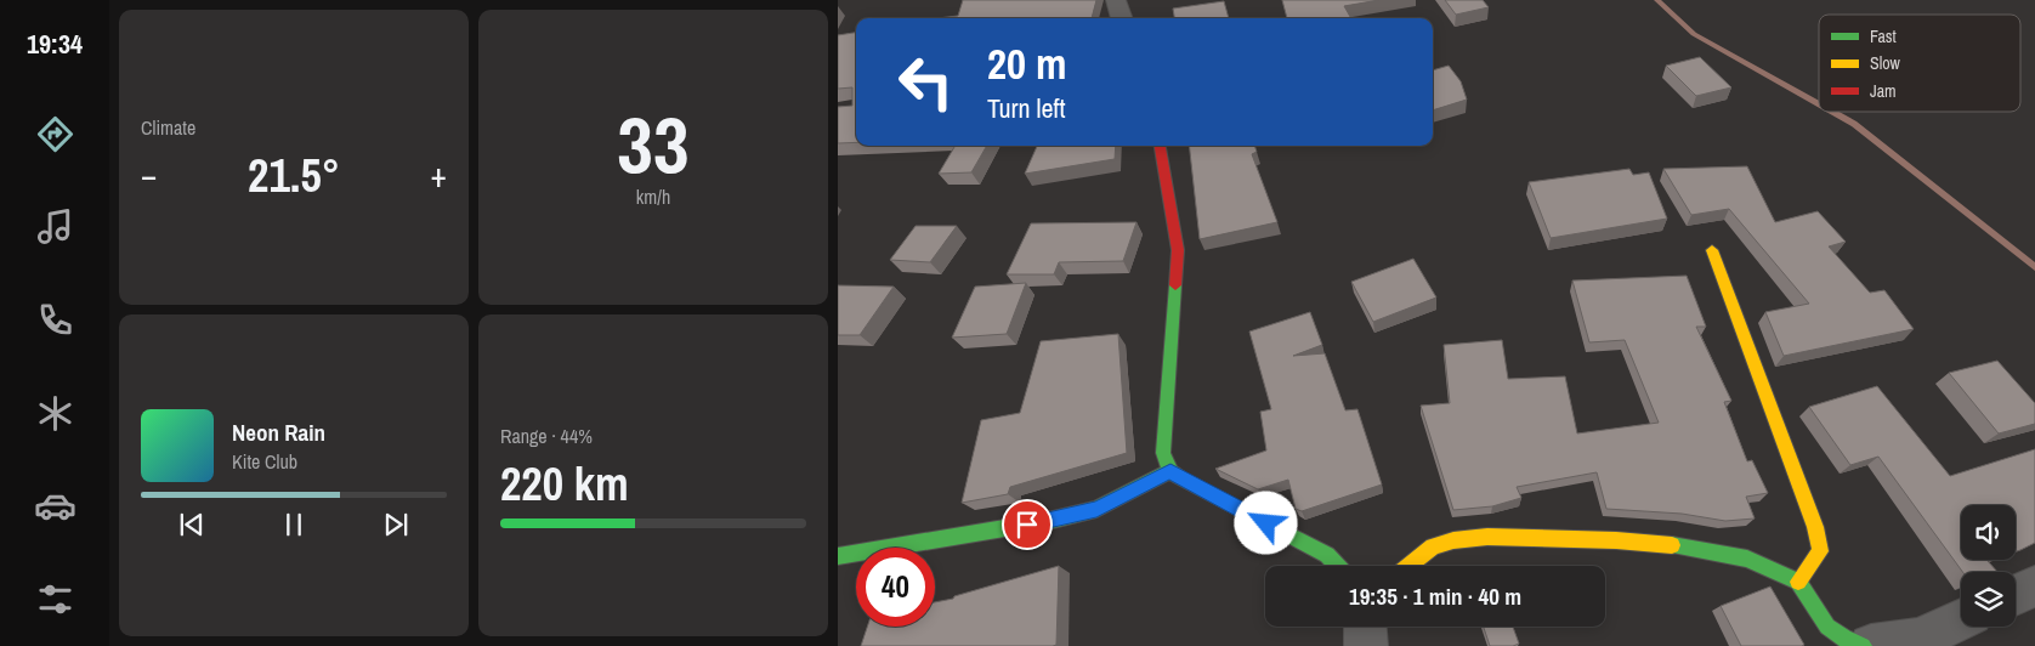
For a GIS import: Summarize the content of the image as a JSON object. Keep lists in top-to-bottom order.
{
  "legend": ["Fast", "Slow", "Jam"],
  "page": {
    "tabs": "19:34",
    "tile": [
      "Climate",
      ["33", "km/h"],
      ["Range · 44%", "220 km"]
    ],
    "turn": ["20 m", "Turn left"],
    "heat": ["−", "21.5°", "+"],
    "song": ["Neon Rain", "Kite Club"],
    "limit": "40",
    "trip": "19:35 · 1 min · 40 m"
  }
}
